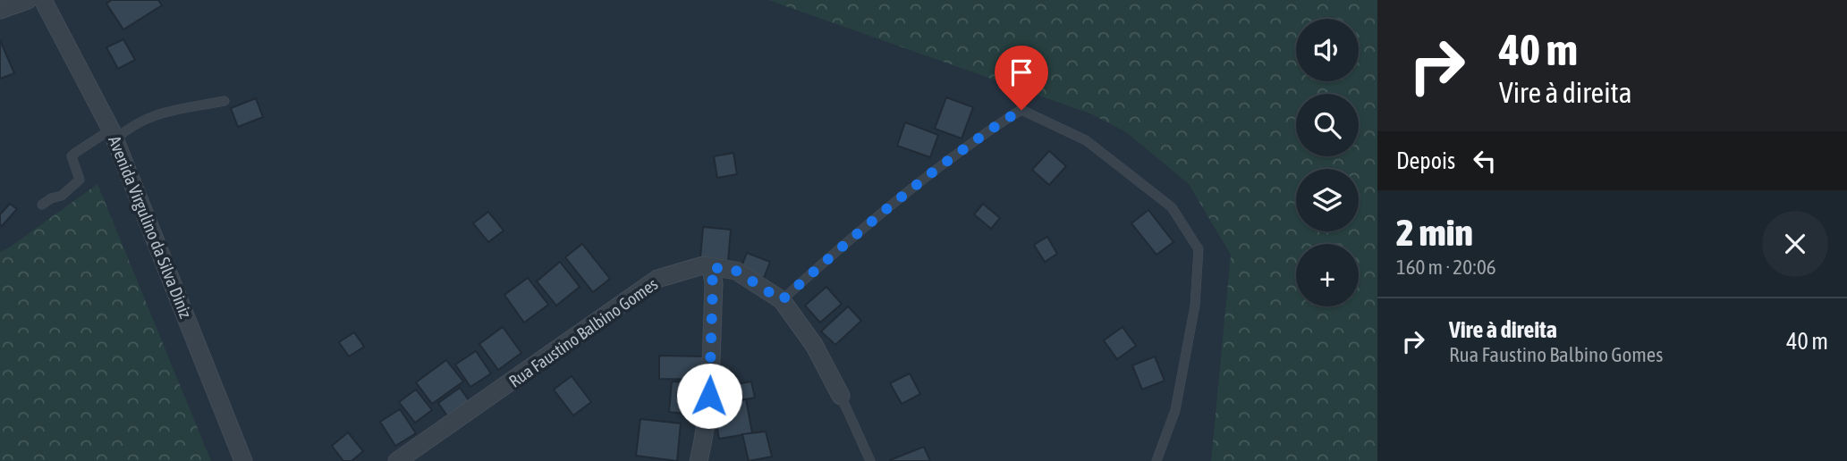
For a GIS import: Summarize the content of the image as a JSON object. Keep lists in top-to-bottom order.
{
  "streets": {
    "street": ["Avenida Virgulino da Silva Diniz", "Rua Faustino Balbino Gomes"]
  },
  "page": {
    "turn": ["40 m", "Vire à direita"],
    "map_buttons": "+",
    "then": "Depois",
    "heading": ["2 min", "160 m · 20:06"],
    "list": [
      {
        "name": "Vire à direita",
        "note": "Rua Faustino Balbino Gomes",
        "value": "40 m"
      }
    ]
  }
}
